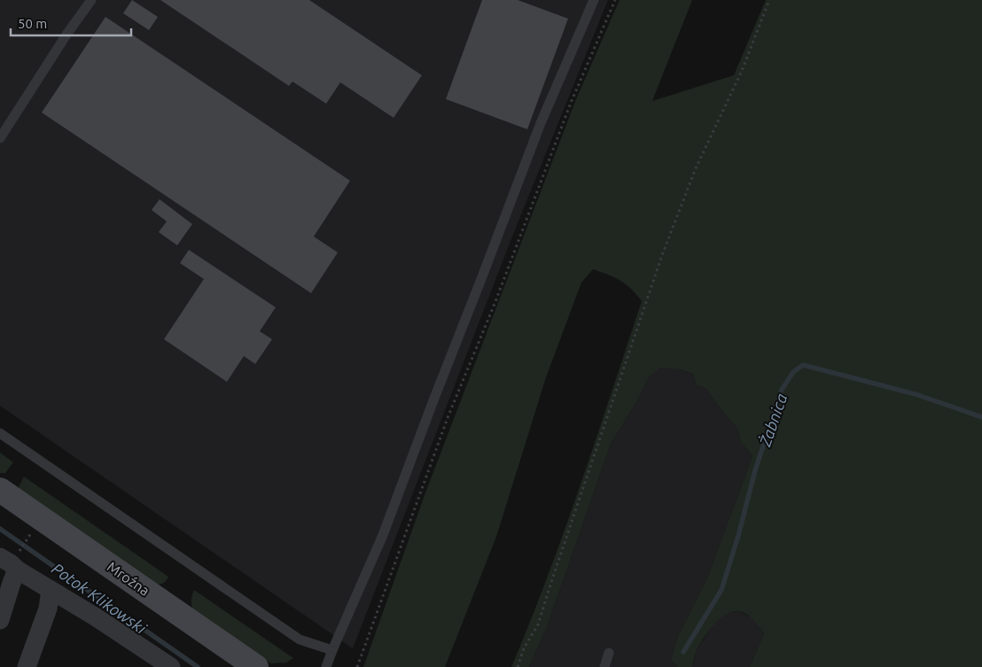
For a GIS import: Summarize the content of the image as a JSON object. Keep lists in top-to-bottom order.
{
  "streets": {
    "main road": ["Mroźna"]
  },
  "water": ["Żabnica", "Potok Klikowski"],
  "scale_bar": "50 m"
}
